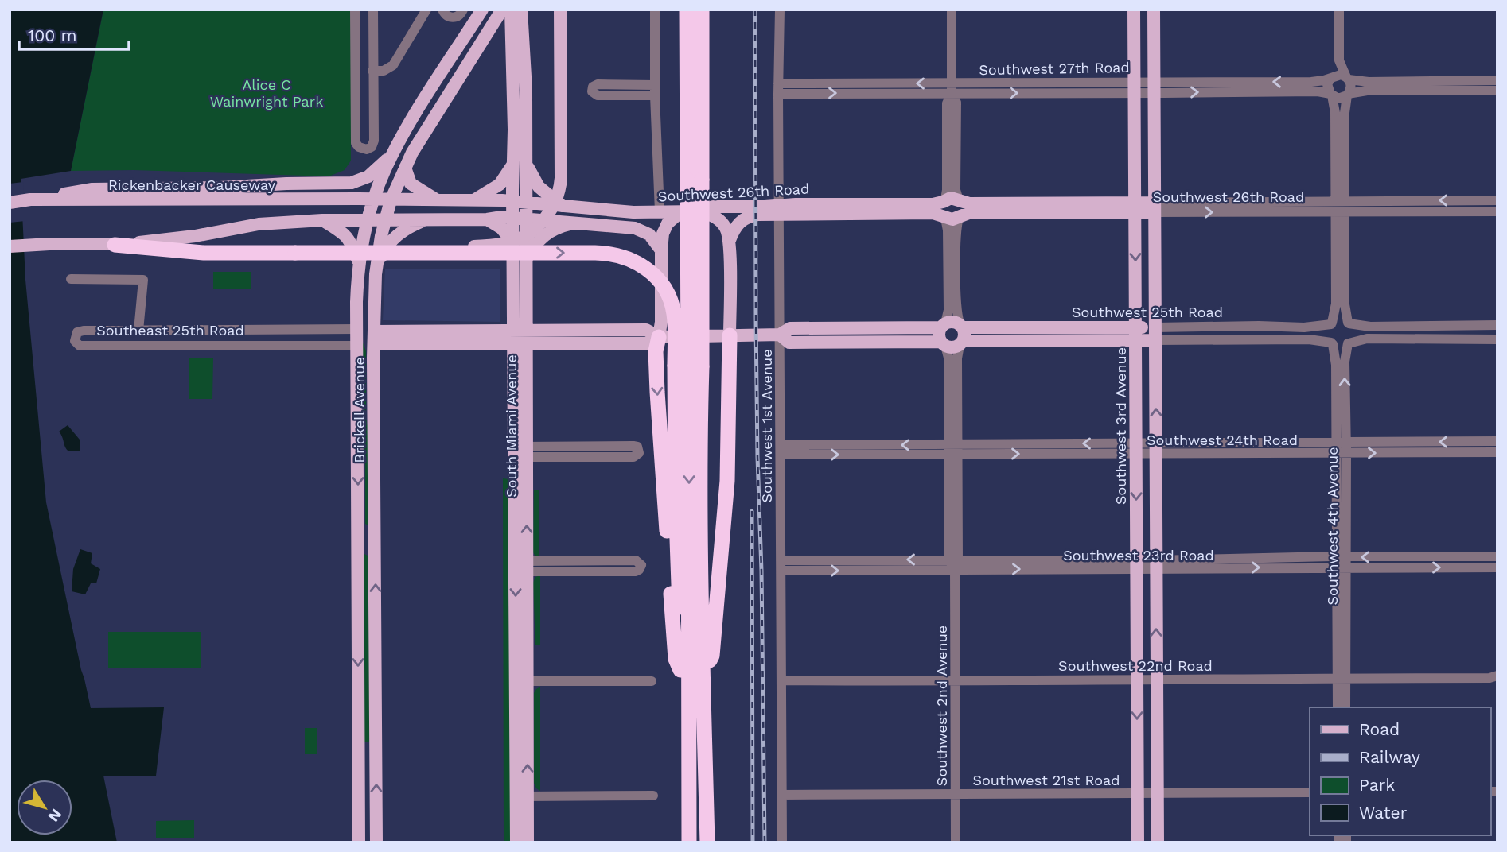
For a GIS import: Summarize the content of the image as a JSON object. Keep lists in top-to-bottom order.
{
  "streets": {
    "main road": [
      "Rickenbacker Causeway",
      "Southwest 26th Road",
      "Southwest 25th Road",
      "Brickell Avenue",
      "South Miami Avenue",
      "Southwest 3rd Avenue"
    ],
    "street": [
      "Southwest 27th Road",
      "Southeast 25th Road",
      "Southwest 1st Avenue",
      "Southwest 24th Road",
      "Southwest 4th Avenue",
      "Southwest 23rd Road",
      "Southwest 22nd Road",
      "Southwest 2nd Avenue",
      "Southwest 21st Road"
    ]
  },
  "crossings": [
    ["Southwest 27th Road", "Southwest 1st Avenue"],
    ["Southwest 27th Road", "Southwest 3rd Avenue"],
    ["Rickenbacker Causeway", "Southwest 26th Road"],
    ["Rickenbacker Causeway", "Brickell Avenue"],
    ["Southwest 26th Road", "South Miami Avenue"],
    ["Southwest 26th Road", "Southwest 1st Avenue"],
    ["Southwest 26th Road", "Southwest 3rd Avenue"],
    ["Southwest 26th Road", "Southwest 2nd Avenue"],
    ["Southwest 25th Road", "Southwest 3rd Avenue"],
    ["Southwest 25th Road", "Southwest 4th Avenue"],
    ["Southwest 25th Road", "Southwest 2nd Avenue"],
    ["Southeast 25th Road", "Brickell Avenue"],
    ["Brickell Avenue", "South Miami Avenue"],
    ["Southwest 1st Avenue", "Southwest 24th Road"],
    ["Southwest 1st Avenue", "Southwest 23rd Road"],
    ["Southwest 1st Avenue", "Southwest 22nd Road"],
    ["Southwest 1st Avenue", "Southwest 21st Road"],
    ["Southwest 3rd Avenue", "Southwest 24th Road"],
    ["Southwest 3rd Avenue", "Southwest 23rd Road"],
    ["Southwest 3rd Avenue", "Southwest 22nd Road"],
    ["Southwest 3rd Avenue", "Southwest 21st Road"],
    ["Southwest 24th Road", "Southwest 4th Avenue"],
    ["Southwest 24th Road", "Southwest 2nd Avenue"],
    ["Southwest 4th Avenue", "Southwest 23rd Road"],
    ["Southwest 4th Avenue", "Southwest 22nd Road"],
    ["Southwest 23rd Road", "Southwest 2nd Avenue"],
    ["Southwest 22nd Road", "Southwest 2nd Avenue"],
    ["Southwest 2nd Avenue", "Southwest 21st Road"]
  ],
  "parks": ["Alice C Wainwright Park"],
  "legend": [
    "Road",
    "Railway",
    "Park",
    "Water"
  ],
  "scale_bar": "100 m",
  "north": "bottom right"
}
